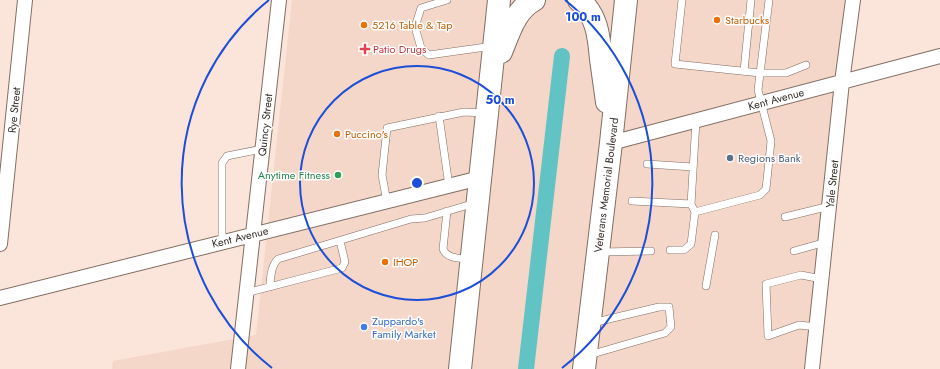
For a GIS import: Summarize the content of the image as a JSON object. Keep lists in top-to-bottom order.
{
  "streets": {
    "main road": ["Veterans Memorial Boulevard"],
    "street": [
      "Kent Avenue",
      "Rye Street",
      "Quincy Street",
      "Yale Street"
    ]
  },
  "crossings": [
    ["Kent Avenue", "Quincy Street"],
    ["Kent Avenue", "Yale Street"],
    ["Kent Avenue", "Veterans Memorial Boulevard"]
  ],
  "places": {
    "other": [
      "Starbucks",
      "5216 Table & Tap",
      "Puccino's",
      "Regions Bank",
      "Anytime Fitness",
      "IHOP",
      "Zuppardo's Family Market"
    ],
    "health": ["Patio Drugs"]
  },
  "rings": ["100 m", "50 m"]
}
